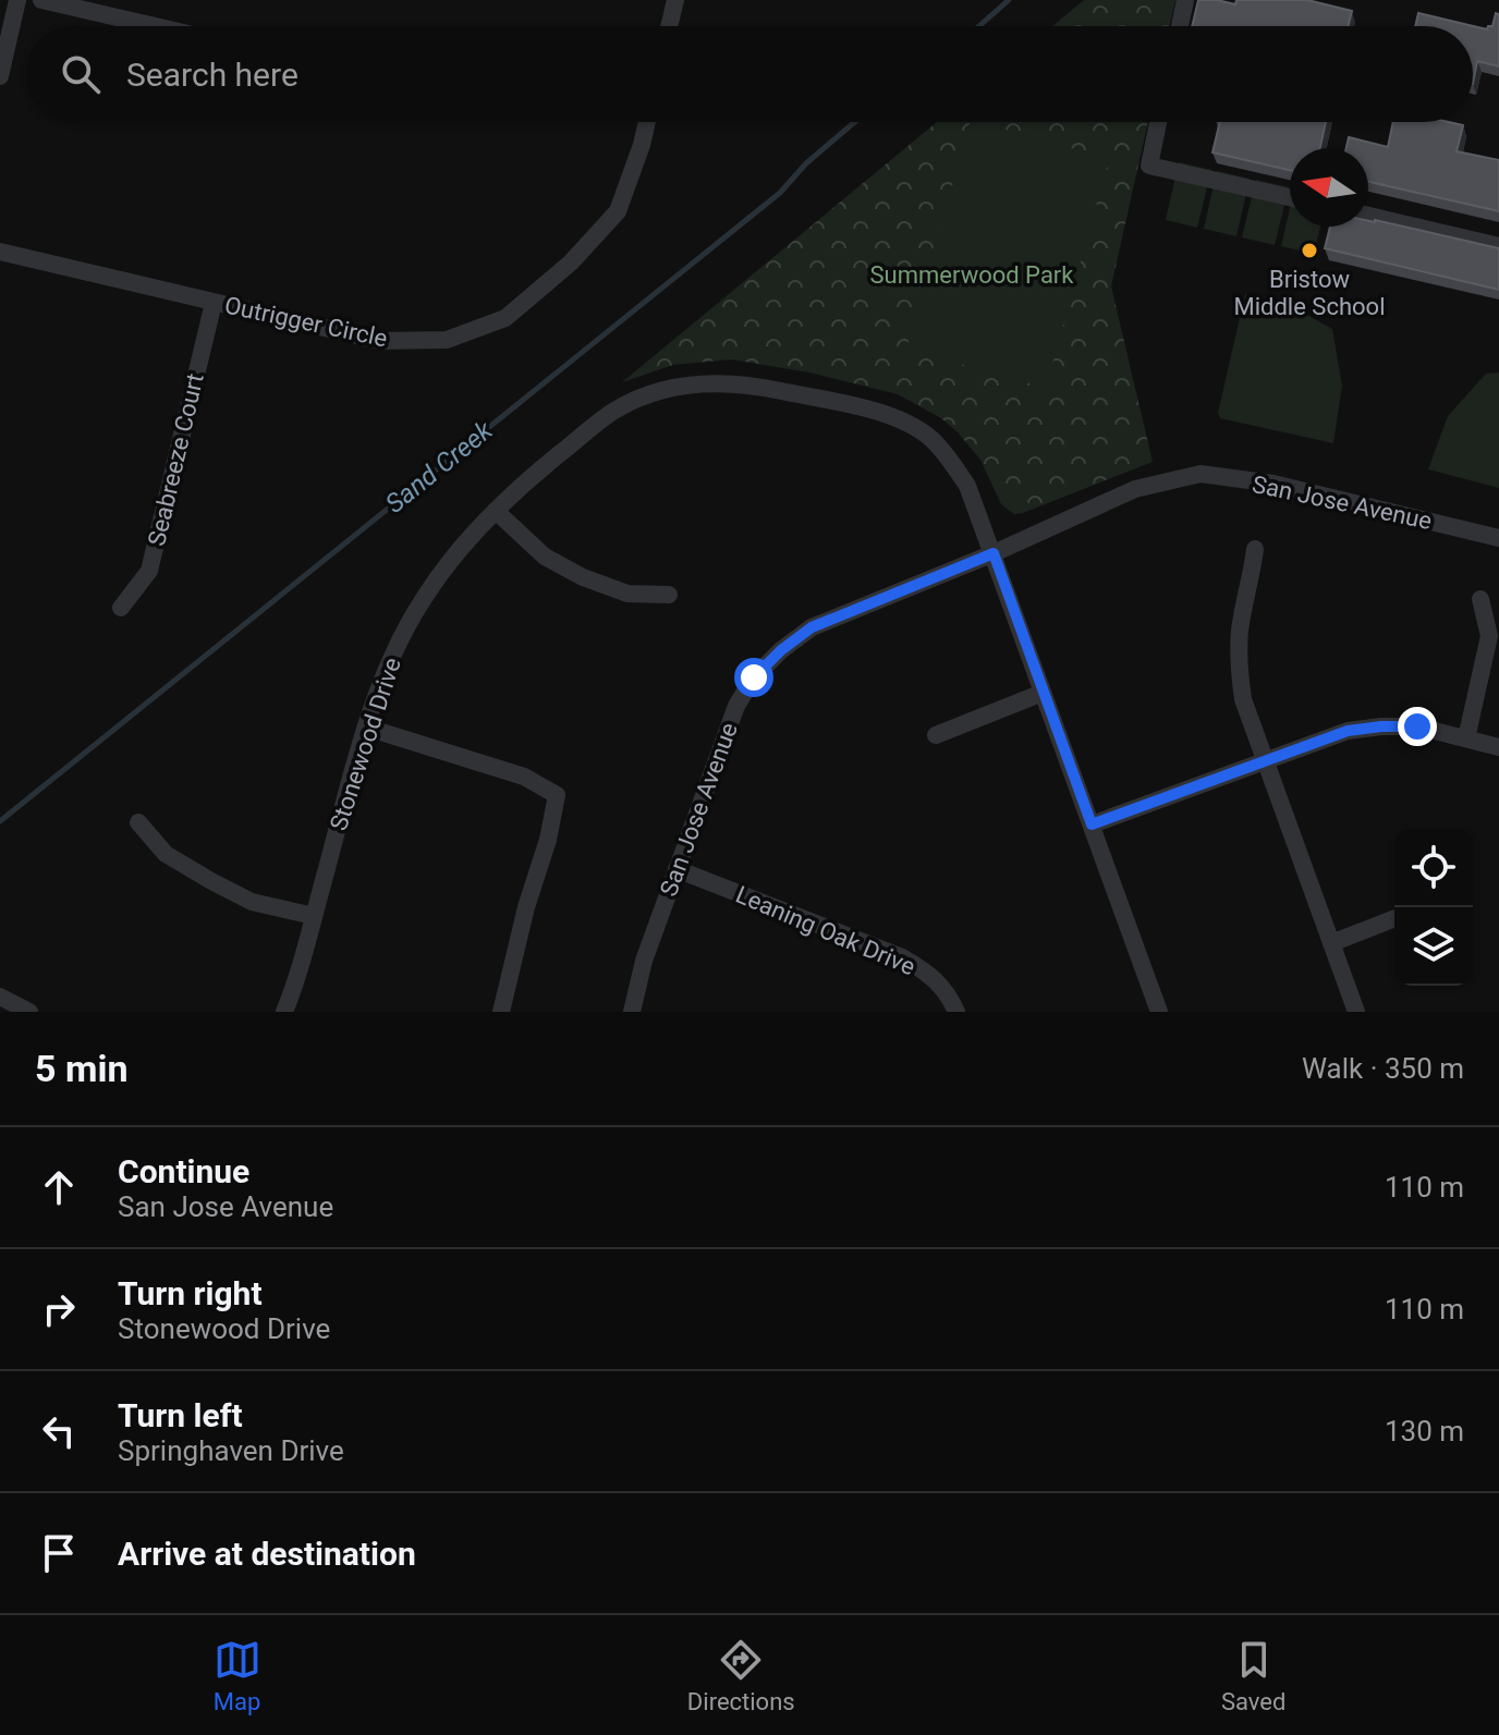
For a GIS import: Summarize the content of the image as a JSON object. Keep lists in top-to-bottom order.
{
  "streets": {
    "street": [
      "Outrigger Circle",
      "Seabreeze Court",
      "San Jose Avenue",
      "Stonewood Drive",
      "Leaning Oak Drive"
    ]
  },
  "crossings": [
    ["Outrigger Circle", "Seabreeze Court"],
    ["San Jose Avenue", "Stonewood Drive"],
    ["San Jose Avenue", "Leaning Oak Drive"]
  ],
  "water": ["Sand Creek"],
  "parks": ["Summerwood Park"],
  "places": ["Bristow Middle School"],
  "north": "left",
  "page": {
    "search": "Search here",
    "heading": ["5 min", "Walk · 350 m"],
    "list": [
      ["Continue", "San Jose Avenue", "110 m"],
      ["Turn right", "Stonewood Drive", "110 m"],
      ["Turn left", "Springhaven Drive", "130 m"],
      "Arrive at destination"
    ],
    "nav": ["Map", "Directions", "Saved"]
  }
}
